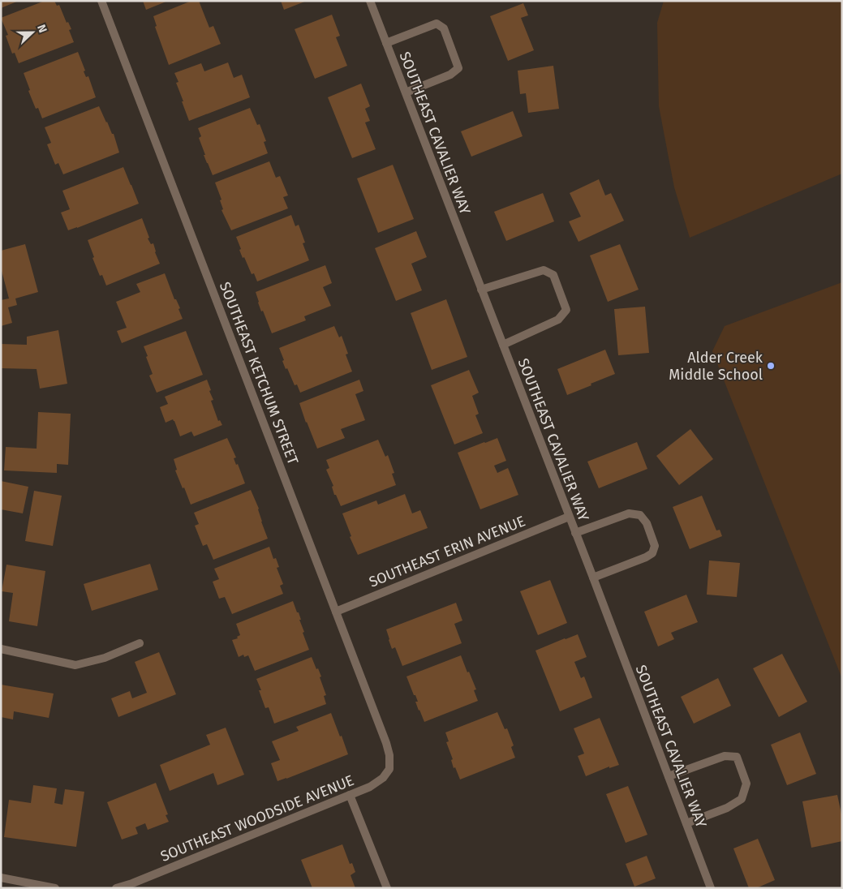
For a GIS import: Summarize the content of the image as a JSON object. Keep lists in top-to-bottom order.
{
  "streets": {
    "street": [
      "SOUTHEAST CAVALIER WAY",
      "SOUTHEAST KETCHUM STREET",
      "SOUTHEAST ERIN AVENUE",
      "SOUTHEAST WOODSIDE AVENUE"
    ]
  },
  "crossings": [
    ["SOUTHEAST CAVALIER WAY", "SOUTHEAST ERIN AVENUE"],
    ["SOUTHEAST KETCHUM STREET", "SOUTHEAST ERIN AVENUE"],
    ["SOUTHEAST KETCHUM STREET", "SOUTHEAST WOODSIDE AVENUE"]
  ],
  "places": ["Alder Creek Middle School"],
  "north": "right"
}
